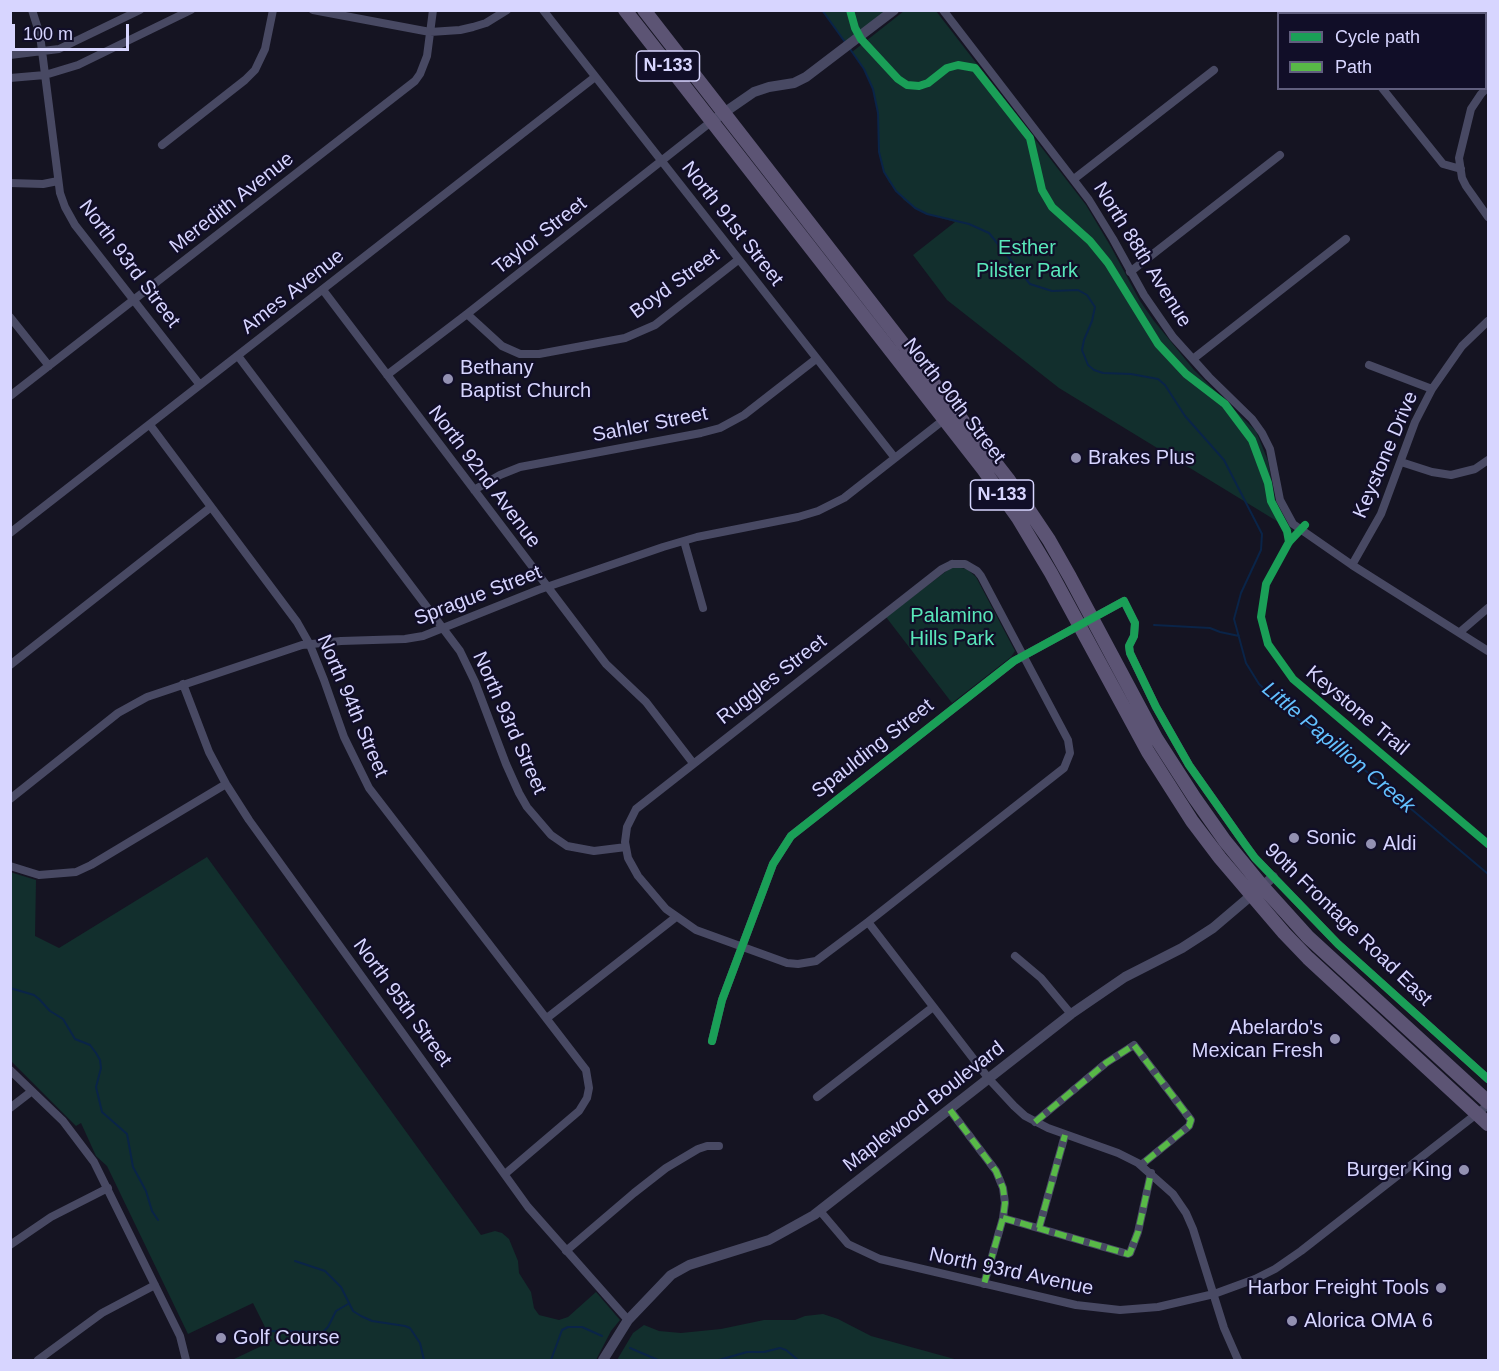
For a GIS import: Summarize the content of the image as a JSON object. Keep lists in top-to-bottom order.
{
  "streets": {
    "main road": ["N-133", "North 90th Street"],
    "street": [
      "Meredith Avenue",
      "North 91st Street",
      "Taylor Street",
      "North 88th Avenue",
      "North 93rd Street",
      "Boyd Street",
      "Ames Avenue",
      "Sahler Street",
      "Keystone Drive",
      "North 92nd Avenue",
      "Sprague Street",
      "Ruggles Street",
      "North 94th Street",
      "Spaulding Street",
      "90th Frontage Road East",
      "North 95th Street",
      "Maplewood Boulevard",
      "North 93rd Avenue"
    ],
    "cycle path": ["Keystone Trail"]
  },
  "crossings": [
    ["Meredith Avenue", "North 93rd Street"],
    ["North 91st Street", "Taylor Street"],
    ["North 91st Street", "Boyd Street"],
    ["North 91st Street", "Ames Avenue"],
    ["North 91st Street", "Sahler Street"],
    ["North 91st Street", "Sprague Street"],
    ["Taylor Street", "Boyd Street"],
    ["Taylor Street", "North 90th Street"],
    ["Taylor Street", "North 92nd Avenue"],
    ["North 88th Avenue", "Keystone Drive"],
    ["North 93rd Street", "Ames Avenue"],
    ["North 93rd Street", "Sprague Street"],
    ["North 93rd Street", "Ruggles Street"],
    ["Ames Avenue", "North 92nd Avenue"],
    ["Ames Avenue", "North 94th Street"],
    ["North 90th Street", "Sprague Street"],
    ["North 90th Street", "Spaulding Street"],
    ["North 90th Street", "90th Frontage Road East"],
    ["North 90th Street", "Maplewood Boulevard"],
    ["North 90th Street", "North 93rd Avenue"],
    ["Sahler Street", "North 92nd Avenue"],
    ["North 92nd Avenue", "Sprague Street"],
    ["North 92nd Avenue", "Ruggles Street"],
    ["Sprague Street", "North 94th Street"],
    ["Sprague Street", "North 95th Street"],
    ["Ruggles Street", "Spaulding Street"],
    ["North 94th Street", "North 95th Street"],
    ["Spaulding Street", "90th Frontage Road East"],
    ["90th Frontage Road East", "Maplewood Boulevard"],
    ["North 95th Street", "Maplewood Boulevard"],
    ["Maplewood Boulevard", "North 93rd Avenue"]
  ],
  "water": ["Little Papillion Creek"],
  "parks": ["Esther Pilster Park", "Palamino Hills Park"],
  "places": [
    "Bethany Baptist Church",
    "Brakes Plus",
    "Sonic",
    "Aldi",
    "Abelardo's Mexican Fresh",
    "Burger King",
    "Harbor Freight Tools",
    "Alorica OMA 6",
    "Golf Course"
  ],
  "legend": ["Cycle path", "Path"],
  "scale_bar": "100 m"
}
